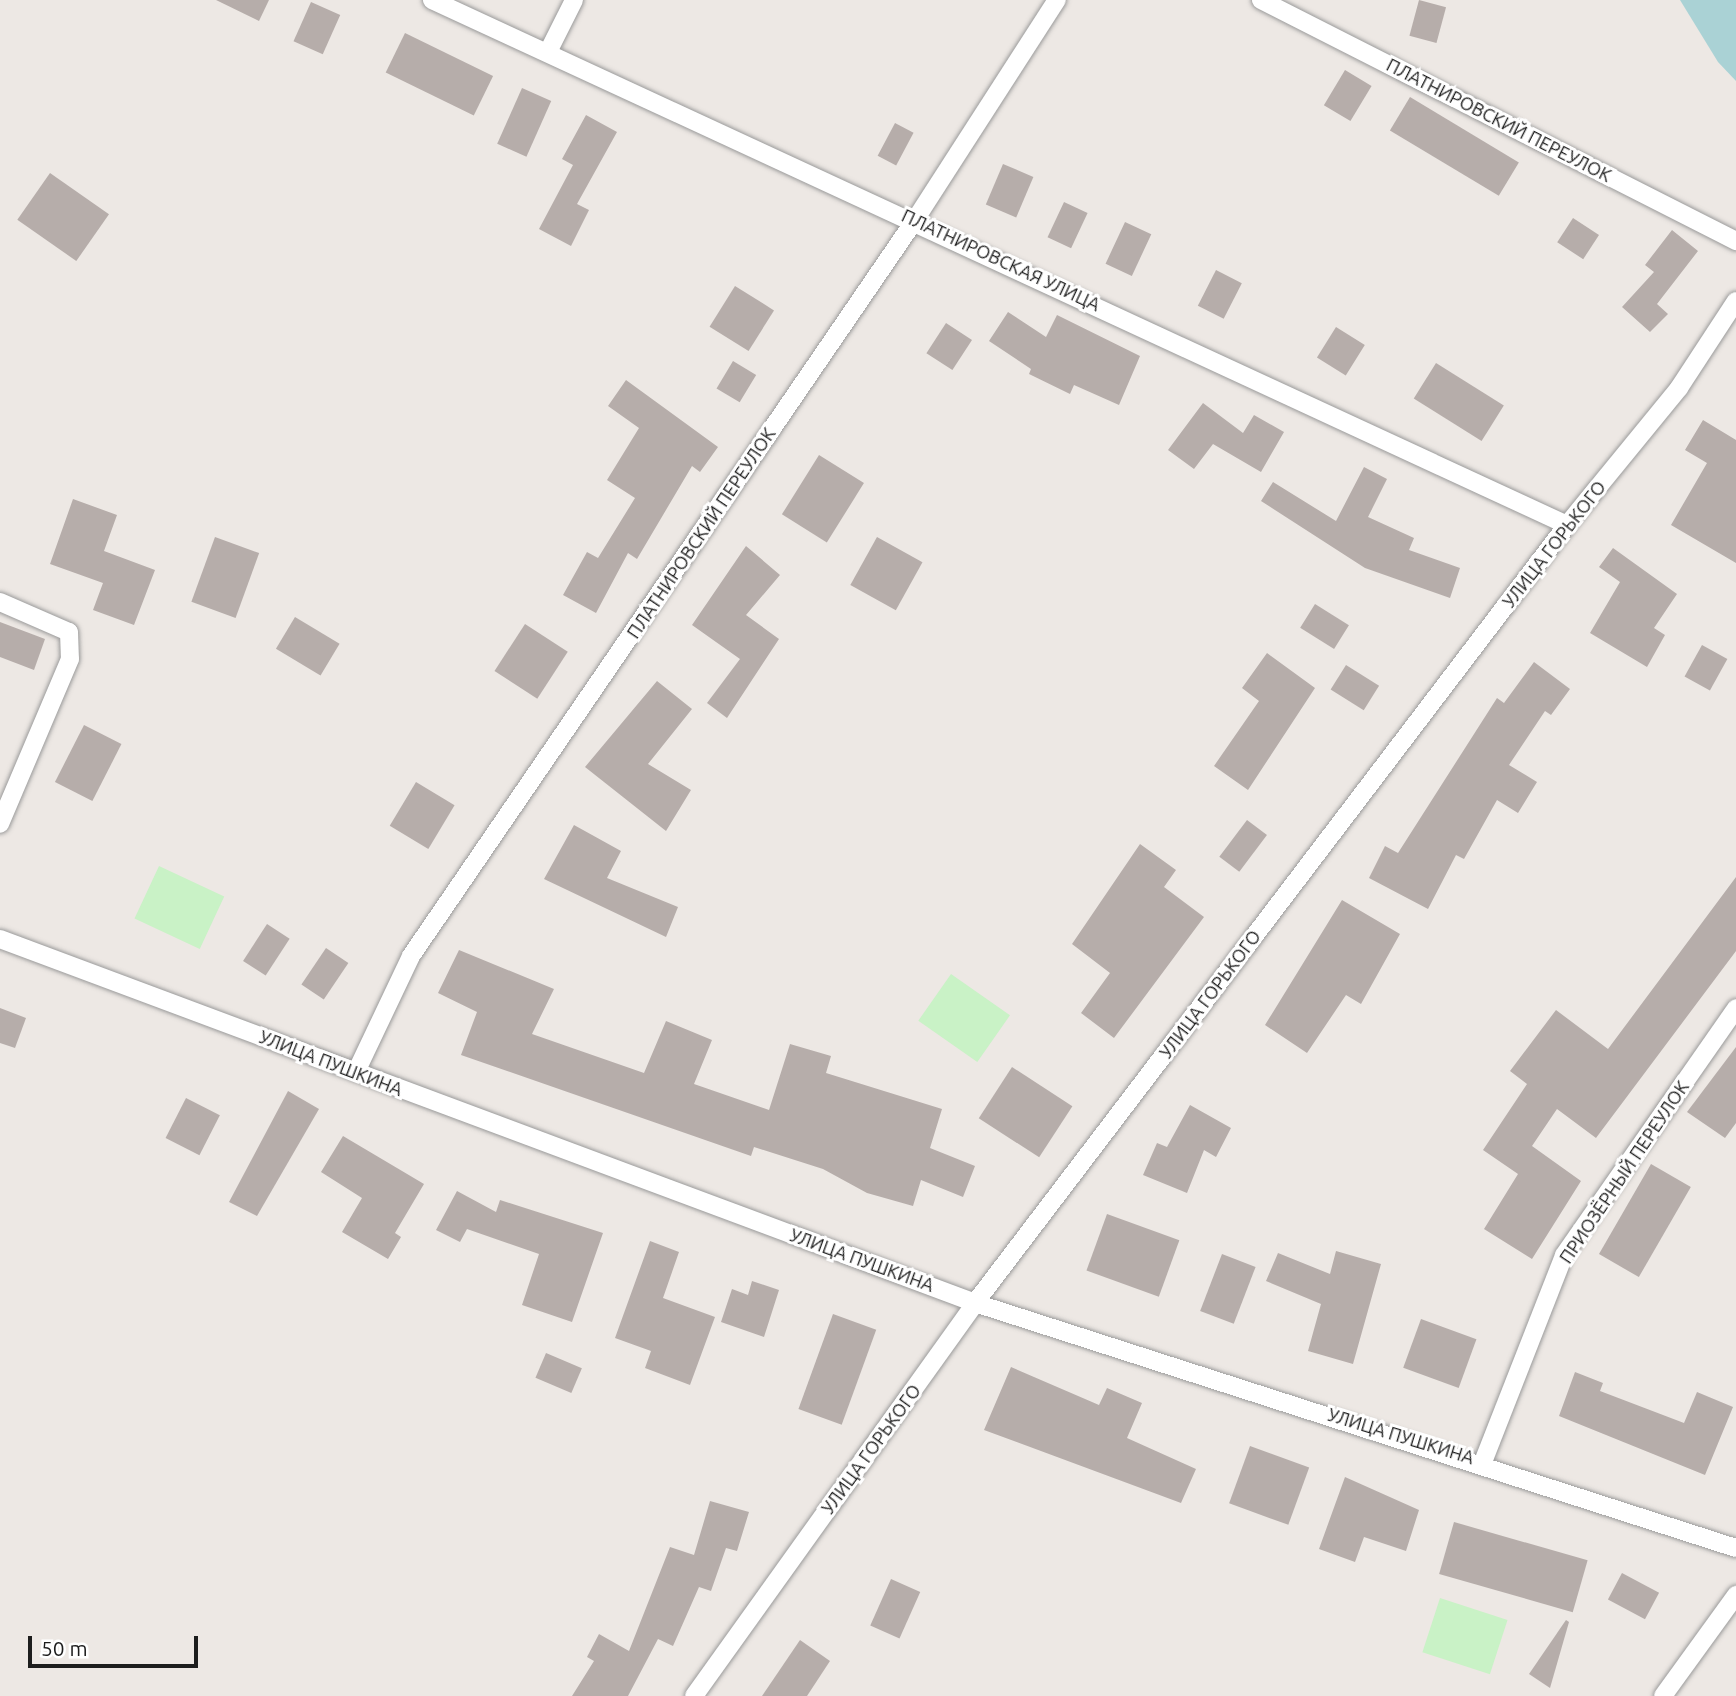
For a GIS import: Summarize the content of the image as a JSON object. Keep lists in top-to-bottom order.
{
  "streets": {
    "street": [
      "ПЛАТНИРОВСКИЙ ПЕРЕУЛОК",
      "ПЛАТНИРОВСКАЯ УЛИЦА",
      "УЛИЦА ГОРЬКОГО",
      "УЛИЦА ПУШКИНА",
      "ПРИОЗЁРНЫЙ ПЕРЕУЛОК"
    ]
  },
  "crossings": [
    ["ПЛАТНИРОВСКИЙ ПЕРЕУЛОК", "ПЛАТНИРОВСКАЯ УЛИЦА"],
    ["ПЛАТНИРОВСКИЙ ПЕРЕУЛОК", "УЛИЦА ПУШКИНА"],
    ["ПЛАТНИРОВСКАЯ УЛИЦА", "УЛИЦА ГОРЬКОГО"],
    ["УЛИЦА ГОРЬКОГО", "УЛИЦА ПУШКИНА"],
    ["УЛИЦА ПУШКИНА", "ПРИОЗЁРНЫЙ ПЕРЕУЛОК"]
  ],
  "scale_bar": "50 m"
}
